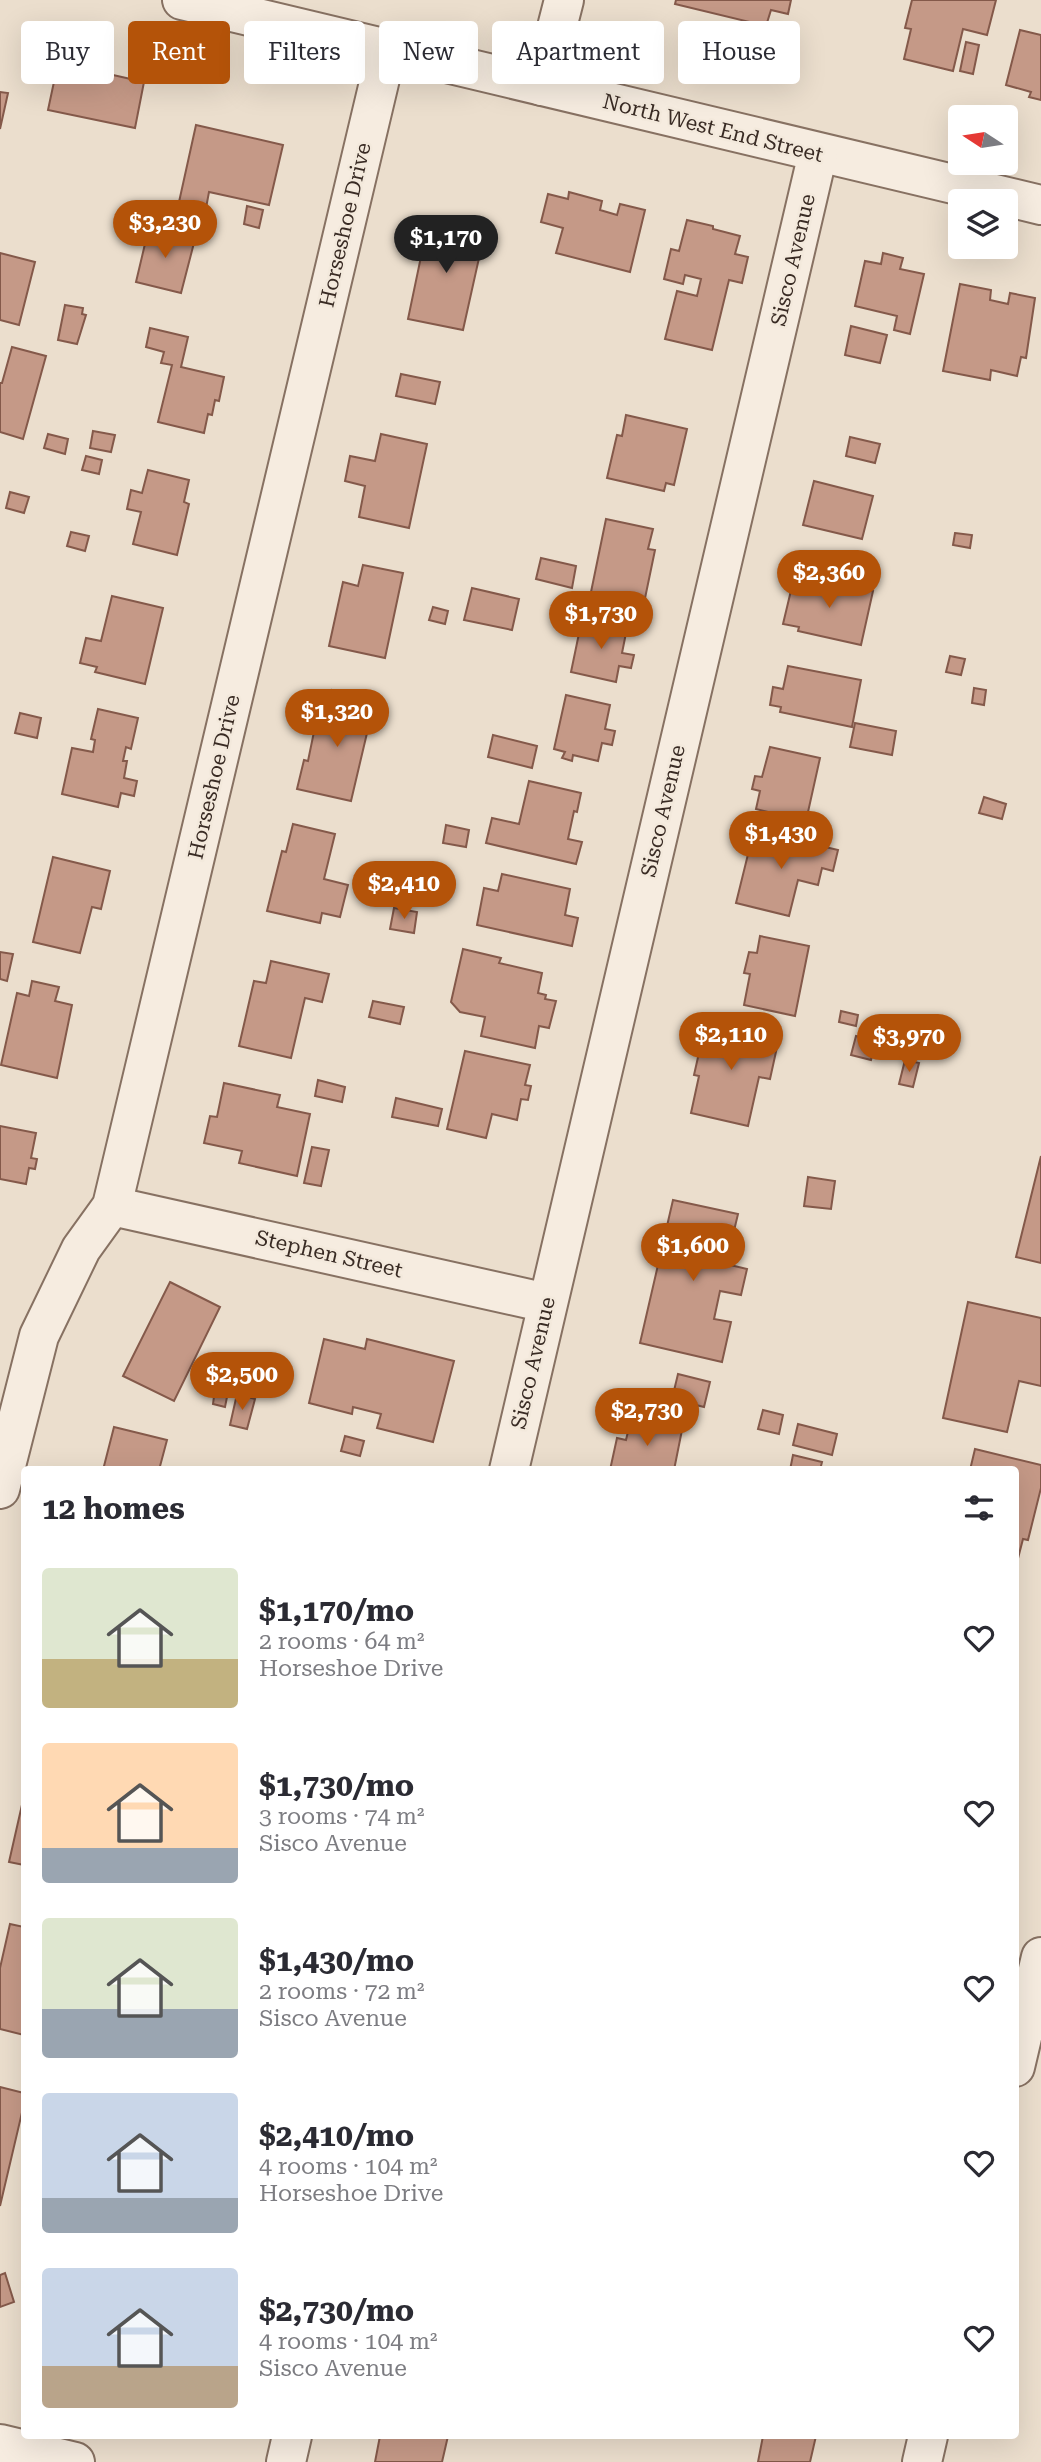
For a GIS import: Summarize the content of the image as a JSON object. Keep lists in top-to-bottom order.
{
  "streets": {
    "street": [
      "North West End Street",
      "Horseshoe Drive",
      "Sisco Avenue",
      "Stephen Street"
    ]
  },
  "crossings": [
    ["North West End Street", "Sisco Avenue"],
    ["Horseshoe Drive", "Stephen Street"],
    ["Sisco Avenue", "Stephen Street"]
  ],
  "north": "left",
  "page": {
    "chip": [
      "Buy",
      "Rent",
      "Filters",
      "New",
      "Apartment",
      "House"
    ],
    "price": [
      "$3,230",
      "$1,170",
      "$2,360",
      "$1,730",
      "$1,320",
      "$1,430",
      "$2,410",
      "$2,110",
      "$3,970",
      "$1,600",
      "$2,500",
      "$2,730"
    ],
    "heading": "12 homes",
    "list": [
      {
        "name": "$1,170/mo",
        "note": "2 rooms · 64 m² · Horseshoe Drive"
      },
      {
        "name": "$1,730/mo",
        "note": "3 rooms · 74 m² · Sisco Avenue"
      },
      {
        "name": "$1,430/mo",
        "note": "2 rooms · 72 m² · Sisco Avenue"
      },
      {
        "name": "$2,410/mo",
        "note": "4 rooms · 104 m² · Horseshoe Drive"
      },
      {
        "name": "$2,730/mo",
        "note": "4 rooms · 104 m² · Sisco Avenue"
      }
    ]
  }
}
